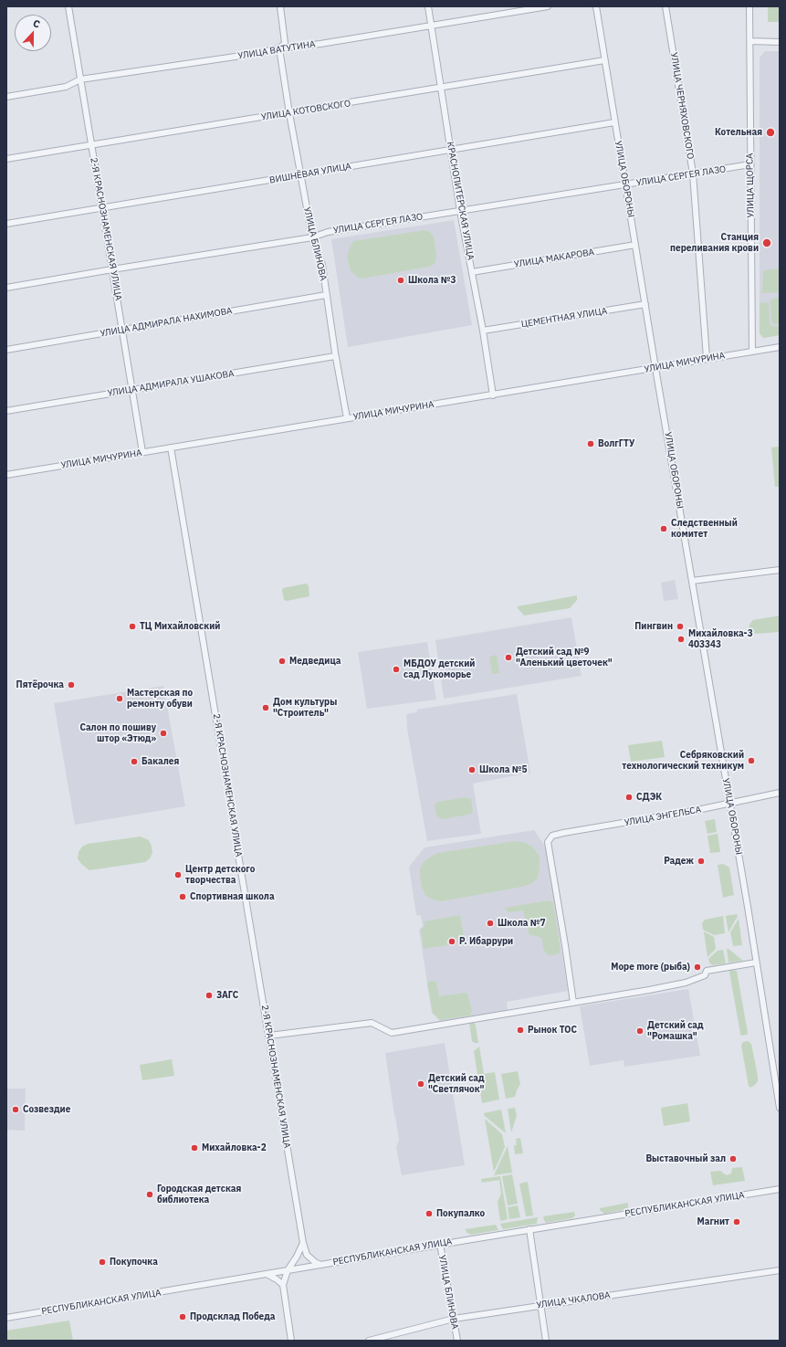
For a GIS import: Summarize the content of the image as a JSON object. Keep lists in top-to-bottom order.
{
  "streets": {
    "street": [
      "УЛИЦА ВАТУТИНА",
      "УЛИЦА ЧЕРНЯХОВСКОГО",
      "УЛИЦА КОТОВСКОГО",
      "ВИШНЁВАЯ УЛИЦА",
      "УЛИЦА СЕРГЕЯ ЛАЗО",
      "УЛИЦА ОБОРОНЫ",
      "УЛИЦА ЩОРСА",
      "КРАСНОПИТЕРСКАЯ УЛИЦА",
      "2-Я КРАСНОЗНАМЕНСКАЯ УЛИЦА",
      "УЛИЦА БЛИНОВА",
      "УЛИЦА МАКАРОВА",
      "ЦЕМЕНТНАЯ УЛИЦА",
      "УЛИЦА АДМИРАЛА НАХИМОВА",
      "УЛИЦА МИЧУРИНА",
      "УЛИЦА АДМИРАЛА УШАКОВА",
      "УЛИЦА ЭНГЕЛЬСА",
      "РЕСПУБЛИКАНСКАЯ УЛИЦА",
      "УЛИЦА ЧКАЛОВА"
    ]
  },
  "crossings": [
    ["УЛИЦА ВАТУТИНА", "КРАСНОПИТЕРСКАЯ УЛИЦА"],
    ["УЛИЦА ВАТУТИНА", "2-Я КРАСНОЗНАМЕНСКАЯ УЛИЦА"],
    ["УЛИЦА ВАТУТИНА", "УЛИЦА БЛИНОВА"],
    ["УЛИЦА ЧЕРНЯХОВСКОГО", "УЛИЦА СЕРГЕЯ ЛАЗО"],
    ["УЛИЦА ЧЕРНЯХОВСКОГО", "УЛИЦА МИЧУРИНА"],
    ["УЛИЦА КОТОВСКОГО", "УЛИЦА ОБОРОНЫ"],
    ["УЛИЦА КОТОВСКОГО", "КРАСНОПИТЕРСКАЯ УЛИЦА"],
    ["УЛИЦА КОТОВСКОГО", "2-Я КРАСНОЗНАМЕНСКАЯ УЛИЦА"],
    ["УЛИЦА КОТОВСКОГО", "УЛИЦА БЛИНОВА"],
    ["ВИШНЁВАЯ УЛИЦА", "УЛИЦА ОБОРОНЫ"],
    ["ВИШНЁВАЯ УЛИЦА", "КРАСНОПИТЕРСКАЯ УЛИЦА"],
    ["ВИШНЁВАЯ УЛИЦА", "2-Я КРАСНОЗНАМЕНСКАЯ УЛИЦА"],
    ["ВИШНЁВАЯ УЛИЦА", "УЛИЦА БЛИНОВА"],
    ["УЛИЦА СЕРГЕЯ ЛАЗО", "УЛИЦА ОБОРОНЫ"],
    ["УЛИЦА СЕРГЕЯ ЛАЗО", "УЛИЦА ЩОРСА"],
    ["УЛИЦА СЕРГЕЯ ЛАЗО", "КРАСНОПИТЕРСКАЯ УЛИЦА"],
    ["УЛИЦА СЕРГЕЯ ЛАЗО", "2-Я КРАСНОЗНАМЕНСКАЯ УЛИЦА"],
    ["УЛИЦА СЕРГЕЯ ЛАЗО", "УЛИЦА БЛИНОВА"],
    ["УЛИЦА ОБОРОНЫ", "УЛИЦА МАКАРОВА"],
    ["УЛИЦА ОБОРОНЫ", "ЦЕМЕНТНАЯ УЛИЦА"],
    ["УЛИЦА ОБОРОНЫ", "УЛИЦА МИЧУРИНА"],
    ["УЛИЦА ОБОРОНЫ", "УЛИЦА ЭНГЕЛЬСА"],
    ["УЛИЦА ЩОРСА", "УЛИЦА МИЧУРИНА"],
    ["КРАСНОПИТЕРСКАЯ УЛИЦА", "УЛИЦА МАКАРОВА"],
    ["КРАСНОПИТЕРСКАЯ УЛИЦА", "ЦЕМЕНТНАЯ УЛИЦА"],
    ["КРАСНОПИТЕРСКАЯ УЛИЦА", "УЛИЦА МИЧУРИНА"],
    ["2-Я КРАСНОЗНАМЕНСКАЯ УЛИЦА", "УЛИЦА АДМИРАЛА НАХИМОВА"],
    ["2-Я КРАСНОЗНАМЕНСКАЯ УЛИЦА", "УЛИЦА МИЧУРИНА"],
    ["2-Я КРАСНОЗНАМЕНСКАЯ УЛИЦА", "УЛИЦА АДМИРАЛА УШАКОВА"],
    ["2-Я КРАСНОЗНАМЕНСКАЯ УЛИЦА", "РЕСПУБЛИКАНСКАЯ УЛИЦА"],
    ["УЛИЦА БЛИНОВА", "УЛИЦА АДМИРАЛА НАХИМОВА"],
    ["УЛИЦА БЛИНОВА", "УЛИЦА МИЧУРИНА"],
    ["УЛИЦА БЛИНОВА", "УЛИЦА АДМИРАЛА УШАКОВА"],
    ["УЛИЦА БЛИНОВА", "РЕСПУБЛИКАНСКАЯ УЛИЦА"],
    ["УЛИЦА БЛИНОВА", "УЛИЦА ЧКАЛОВА"]
  ],
  "places": [
    "Котельная",
    "Станция переливания крови",
    "Школа №3",
    "ВолгГТУ",
    "Следственный комитет",
    "ТЦ Михайловский",
    "Пингвин",
    "Михайловка-3 403343",
    "Детский сад №9 \"Аленький цветочек\"",
    "Медведица",
    "МБДОУ детский сад Лукоморье",
    "Пятёрочка",
    "Мастерская по ремонту обуви",
    "Дом культуры \"Строитель\"",
    "Салон по пошиву штор «Этюд»",
    "Себряковский технологический техникум",
    "Бакалея",
    "Школа №5",
    "СДЭК",
    "Радеж",
    "Центр детского творчества",
    "Спортивная школа",
    "Школа №7",
    "Р. Ибаррури",
    "Море more (рыба)",
    "ЗАГС",
    "Рынок ТОС",
    "Детский сад \"Ромашка\"",
    "Детский сад \"Светлячок\"",
    "Созвездие",
    "Михайловка-2",
    "Выставочный зал",
    "Городская детская библиотека",
    "Покупалко",
    "Магнит",
    "Покупочка",
    "Продсклад Победа"
  ],
  "north": "top"
}
